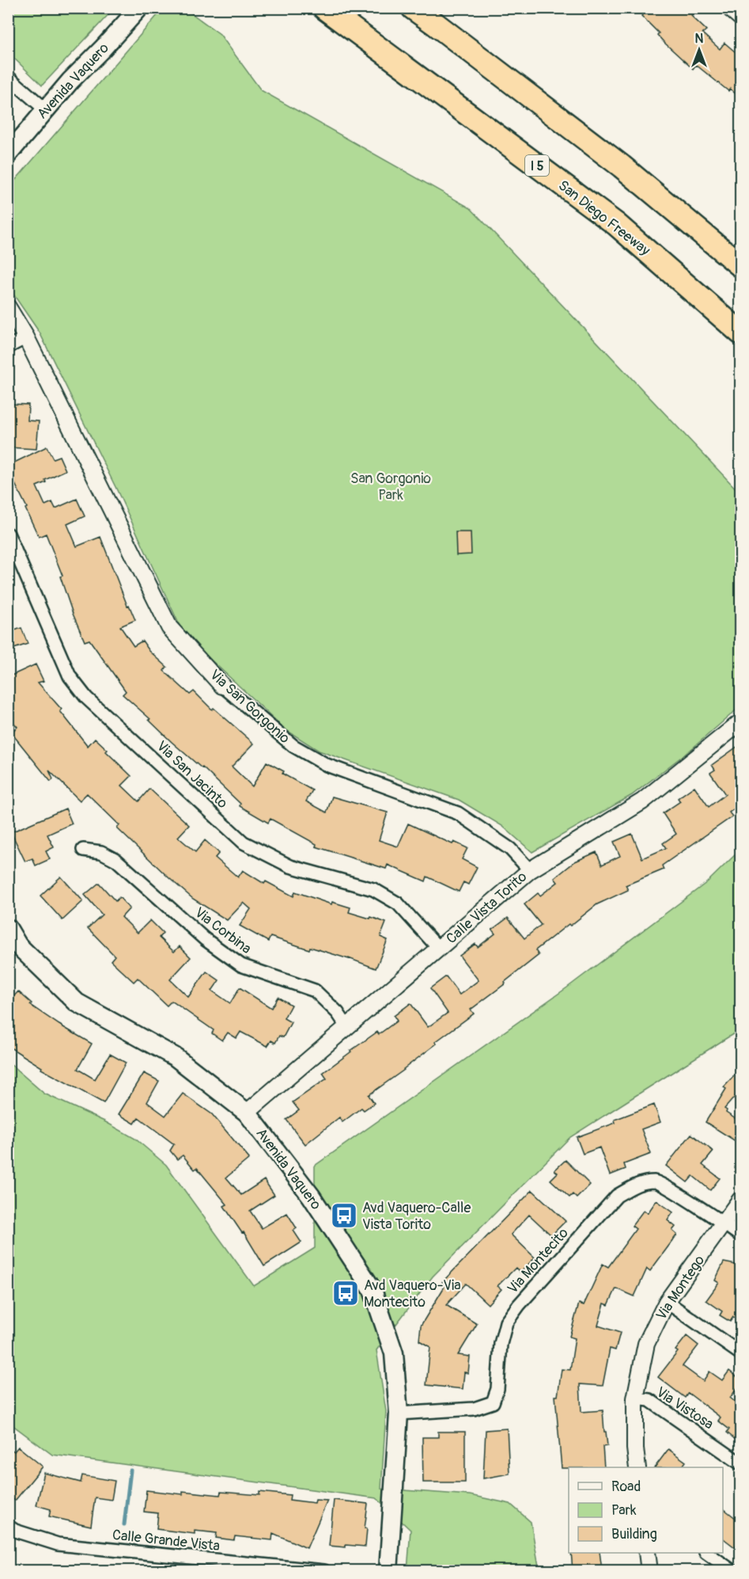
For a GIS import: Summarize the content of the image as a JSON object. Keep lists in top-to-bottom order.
{
  "streets": {
    "highway": ["I 5", "San Diego Freeway"],
    "main road": ["Avenida Vaquero"],
    "street": [
      "Via San Gorgonio",
      "Via San Jacinto",
      "Calle Vista Torito",
      "Via Corbina",
      "Via Montecito",
      "Via Montego",
      "Via Vistosa",
      "Calle Grande Vista"
    ]
  },
  "crossings": [
    ["Avenida Vaquero", "Calle Vista Torito"],
    ["Avenida Vaquero", "Via Montecito"],
    ["Via San Gorgonio", "Calle Vista Torito"],
    ["Via San Jacinto", "Calle Vista Torito"],
    ["Calle Vista Torito", "Via Corbina"],
    ["Via Montecito", "Via Montego"],
    ["Via Montego", "Via Vistosa"]
  ],
  "parks": ["San Gorgonio Park"],
  "places": {
    "bus stop": ["Avd Vaquero-Calle Vista Torito", "Avd Vaquero-Via Montecito"]
  },
  "legend": ["Road", "Park", "Building"],
  "north": "top"
}
